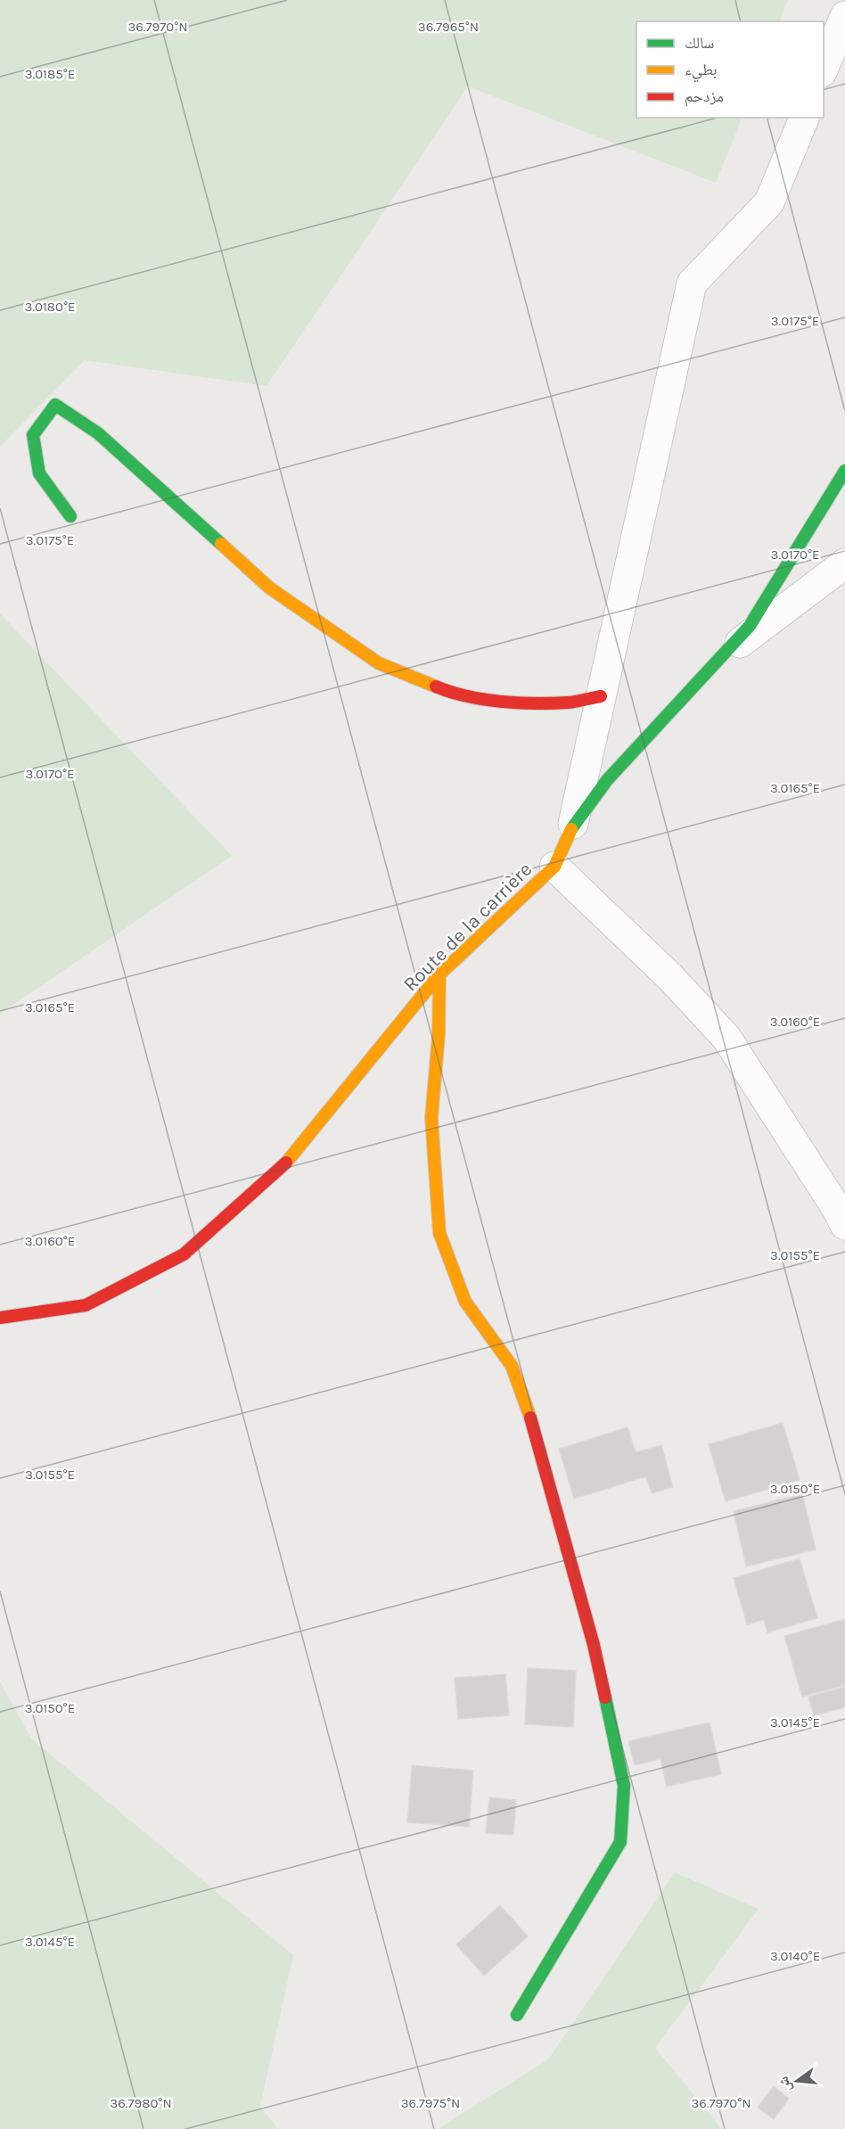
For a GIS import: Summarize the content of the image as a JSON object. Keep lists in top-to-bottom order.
{
  "streets": {
    "street": ["Route de la carrière"]
  },
  "legend": ["سالك", "بطيء", "مزدحم"],
  "north": "left",
  "coordinates": [
    "36.7970°N",
    "36.7965°N",
    "3.0185°E",
    "3.0180°E",
    "3.0175°E",
    "3.0170°E",
    "3.0165°E",
    "3.0160°E",
    "3.0155°E",
    "3.0150°E",
    "3.0145°E",
    "3.0140°E",
    "36.7980°N",
    "36.7975°N"
  ]
}
